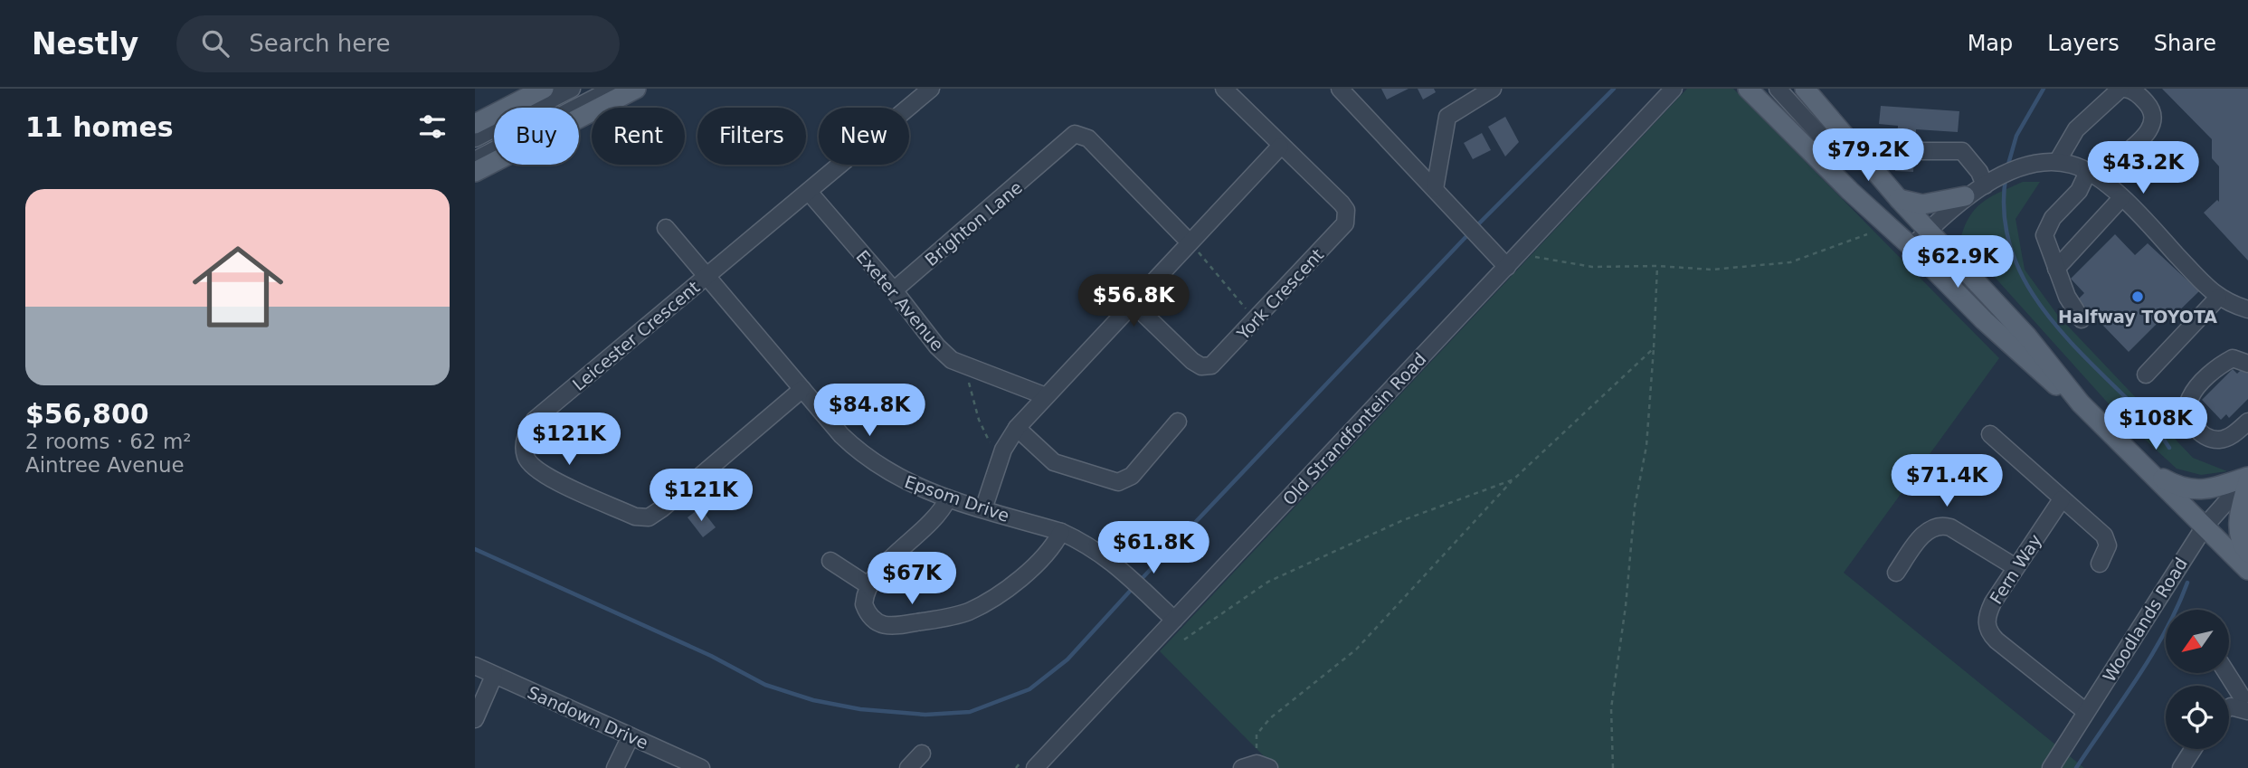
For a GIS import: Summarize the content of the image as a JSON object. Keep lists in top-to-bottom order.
{
  "streets": {
    "street": [
      "Brighton Lane",
      "York Crescent",
      "Exeter Avenue",
      "Leicester Crescent",
      "Old Strandfontein Road",
      "Epsom Drive",
      "Fern Way",
      "Woodlands Road",
      "Sandown Drive"
    ]
  },
  "crossings": [
    ["Brighton Lane", "Exeter Avenue"],
    ["Leicester Crescent", "Epsom Drive"],
    ["Old Strandfontein Road", "Epsom Drive"],
    ["Fern Way", "Woodlands Road"]
  ],
  "places": ["Halfway TOYOTA"],
  "north": "bottom left",
  "page": {
    "header": "Nestly",
    "search": "Search here",
    "nav": ["Map", "Layers", "Share"],
    "heading": "11 homes",
    "chip": [
      "Buy",
      "Rent",
      "Filters",
      "New"
    ],
    "price": [
      "$79.2K",
      "$43.2K",
      "$62.9K",
      "$56.8K",
      "$84.8K",
      "$108K",
      "$121K",
      "$71.4K",
      "$121K",
      "$61.8K",
      "$67K"
    ],
    "list": [
      {
        "name": "$56,800",
        "note": "2 rooms · 62 m² · Aintree Avenue"
      }
    ]
  }
}
